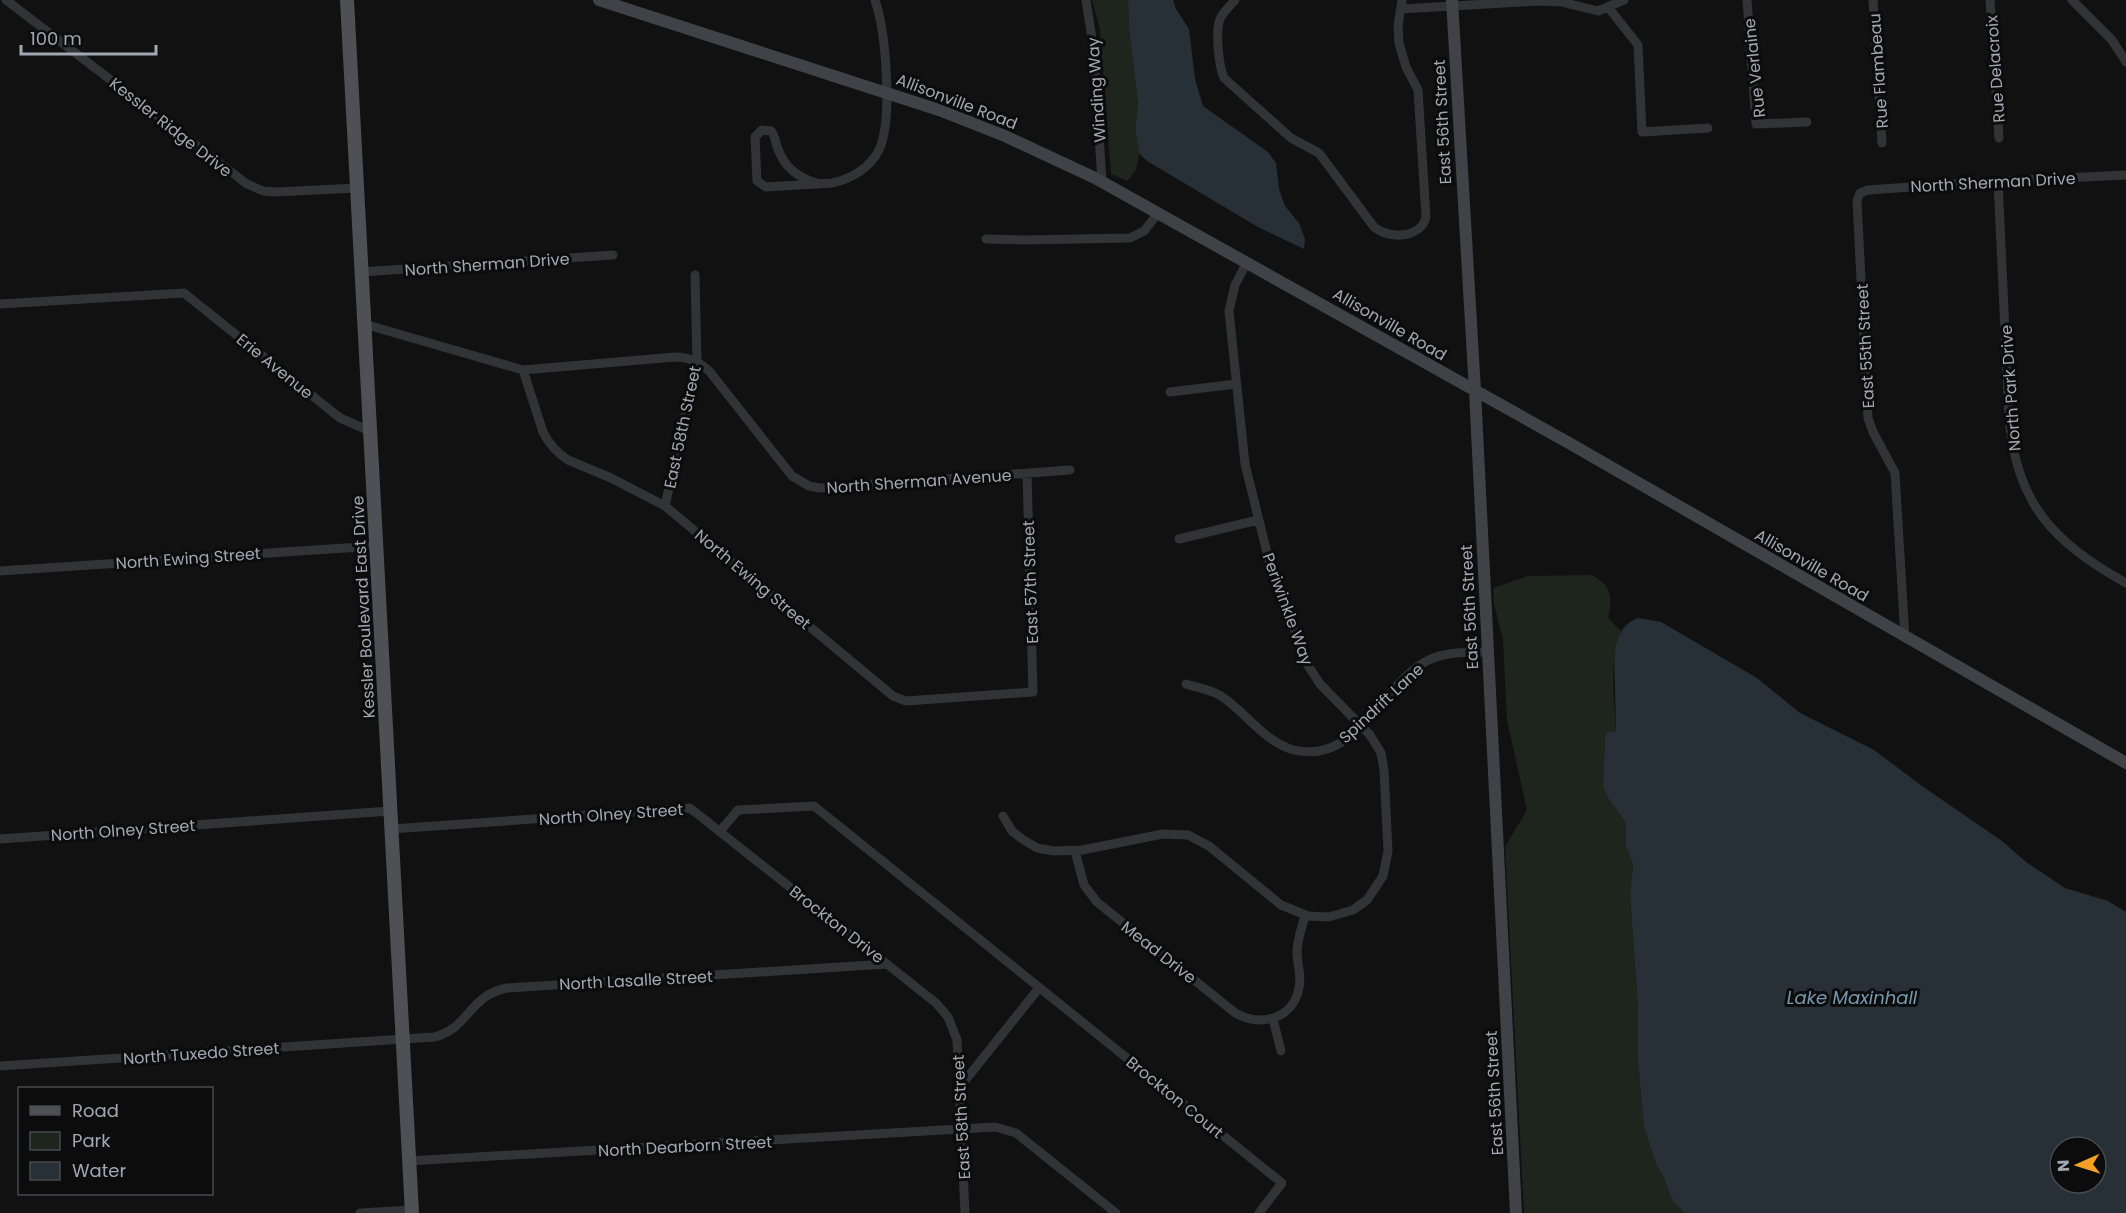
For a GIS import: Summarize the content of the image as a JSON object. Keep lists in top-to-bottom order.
{
  "streets": {
    "main road": ["Allisonville Road", "East 56th Street", "Kessler Boulevard East Drive"],
    "street": [
      "Rue Verlaine",
      "Rue Delacroix",
      "Rue Flambeau",
      "Winding Way",
      "Kessler Ridge Drive",
      "North Sherman Drive",
      "East 55th Street",
      "Erie Avenue",
      "North Park Drive",
      "East 58th Street",
      "North Sherman Avenue",
      "North Ewing Street",
      "East 57th Street",
      "Periwinkle Way",
      "Spindrift Lane",
      "North Olney Street",
      "Brockton Drive",
      "Mead Drive",
      "North Lasalle Street",
      "North Tuxedo Street",
      "Brockton Court",
      "North Dearborn Street"
    ]
  },
  "crossings": [
    ["Winding Way", "Allisonville Road"],
    ["Allisonville Road", "East 56th Street"],
    ["Allisonville Road", "East 55th Street"],
    ["Allisonville Road", "Periwinkle Way"],
    ["East 56th Street", "Spindrift Lane"],
    ["Kessler Ridge Drive", "Kessler Boulevard East Drive"],
    ["North Sherman Drive", "East 55th Street"],
    ["North Sherman Drive", "North Park Drive"],
    ["North Sherman Drive", "Kessler Boulevard East Drive"],
    ["Erie Avenue", "Kessler Boulevard East Drive"],
    ["East 58th Street", "North Sherman Avenue"],
    ["East 58th Street", "North Ewing Street"],
    ["East 58th Street", "Brockton Drive"],
    ["East 58th Street", "North Dearborn Street"],
    ["North Sherman Avenue", "East 57th Street"],
    ["North Ewing Street", "East 57th Street"],
    ["North Ewing Street", "Kessler Boulevard East Drive"],
    ["Kessler Boulevard East Drive", "North Olney Street"],
    ["Kessler Boulevard East Drive", "North Lasalle Street"],
    ["Kessler Boulevard East Drive", "North Tuxedo Street"],
    ["Kessler Boulevard East Drive", "North Dearborn Street"],
    ["Periwinkle Way", "Spindrift Lane"],
    ["North Olney Street", "Brockton Drive"],
    ["North Olney Street", "Brockton Court"],
    ["Brockton Drive", "North Lasalle Street"],
    ["Brockton Drive", "Brockton Court"],
    ["North Lasalle Street", "North Tuxedo Street"]
  ],
  "water": ["Lake Maxinhall"],
  "legend": ["Road", "Park", "Water"],
  "scale_bar": "100 m",
  "north": "left"
}
